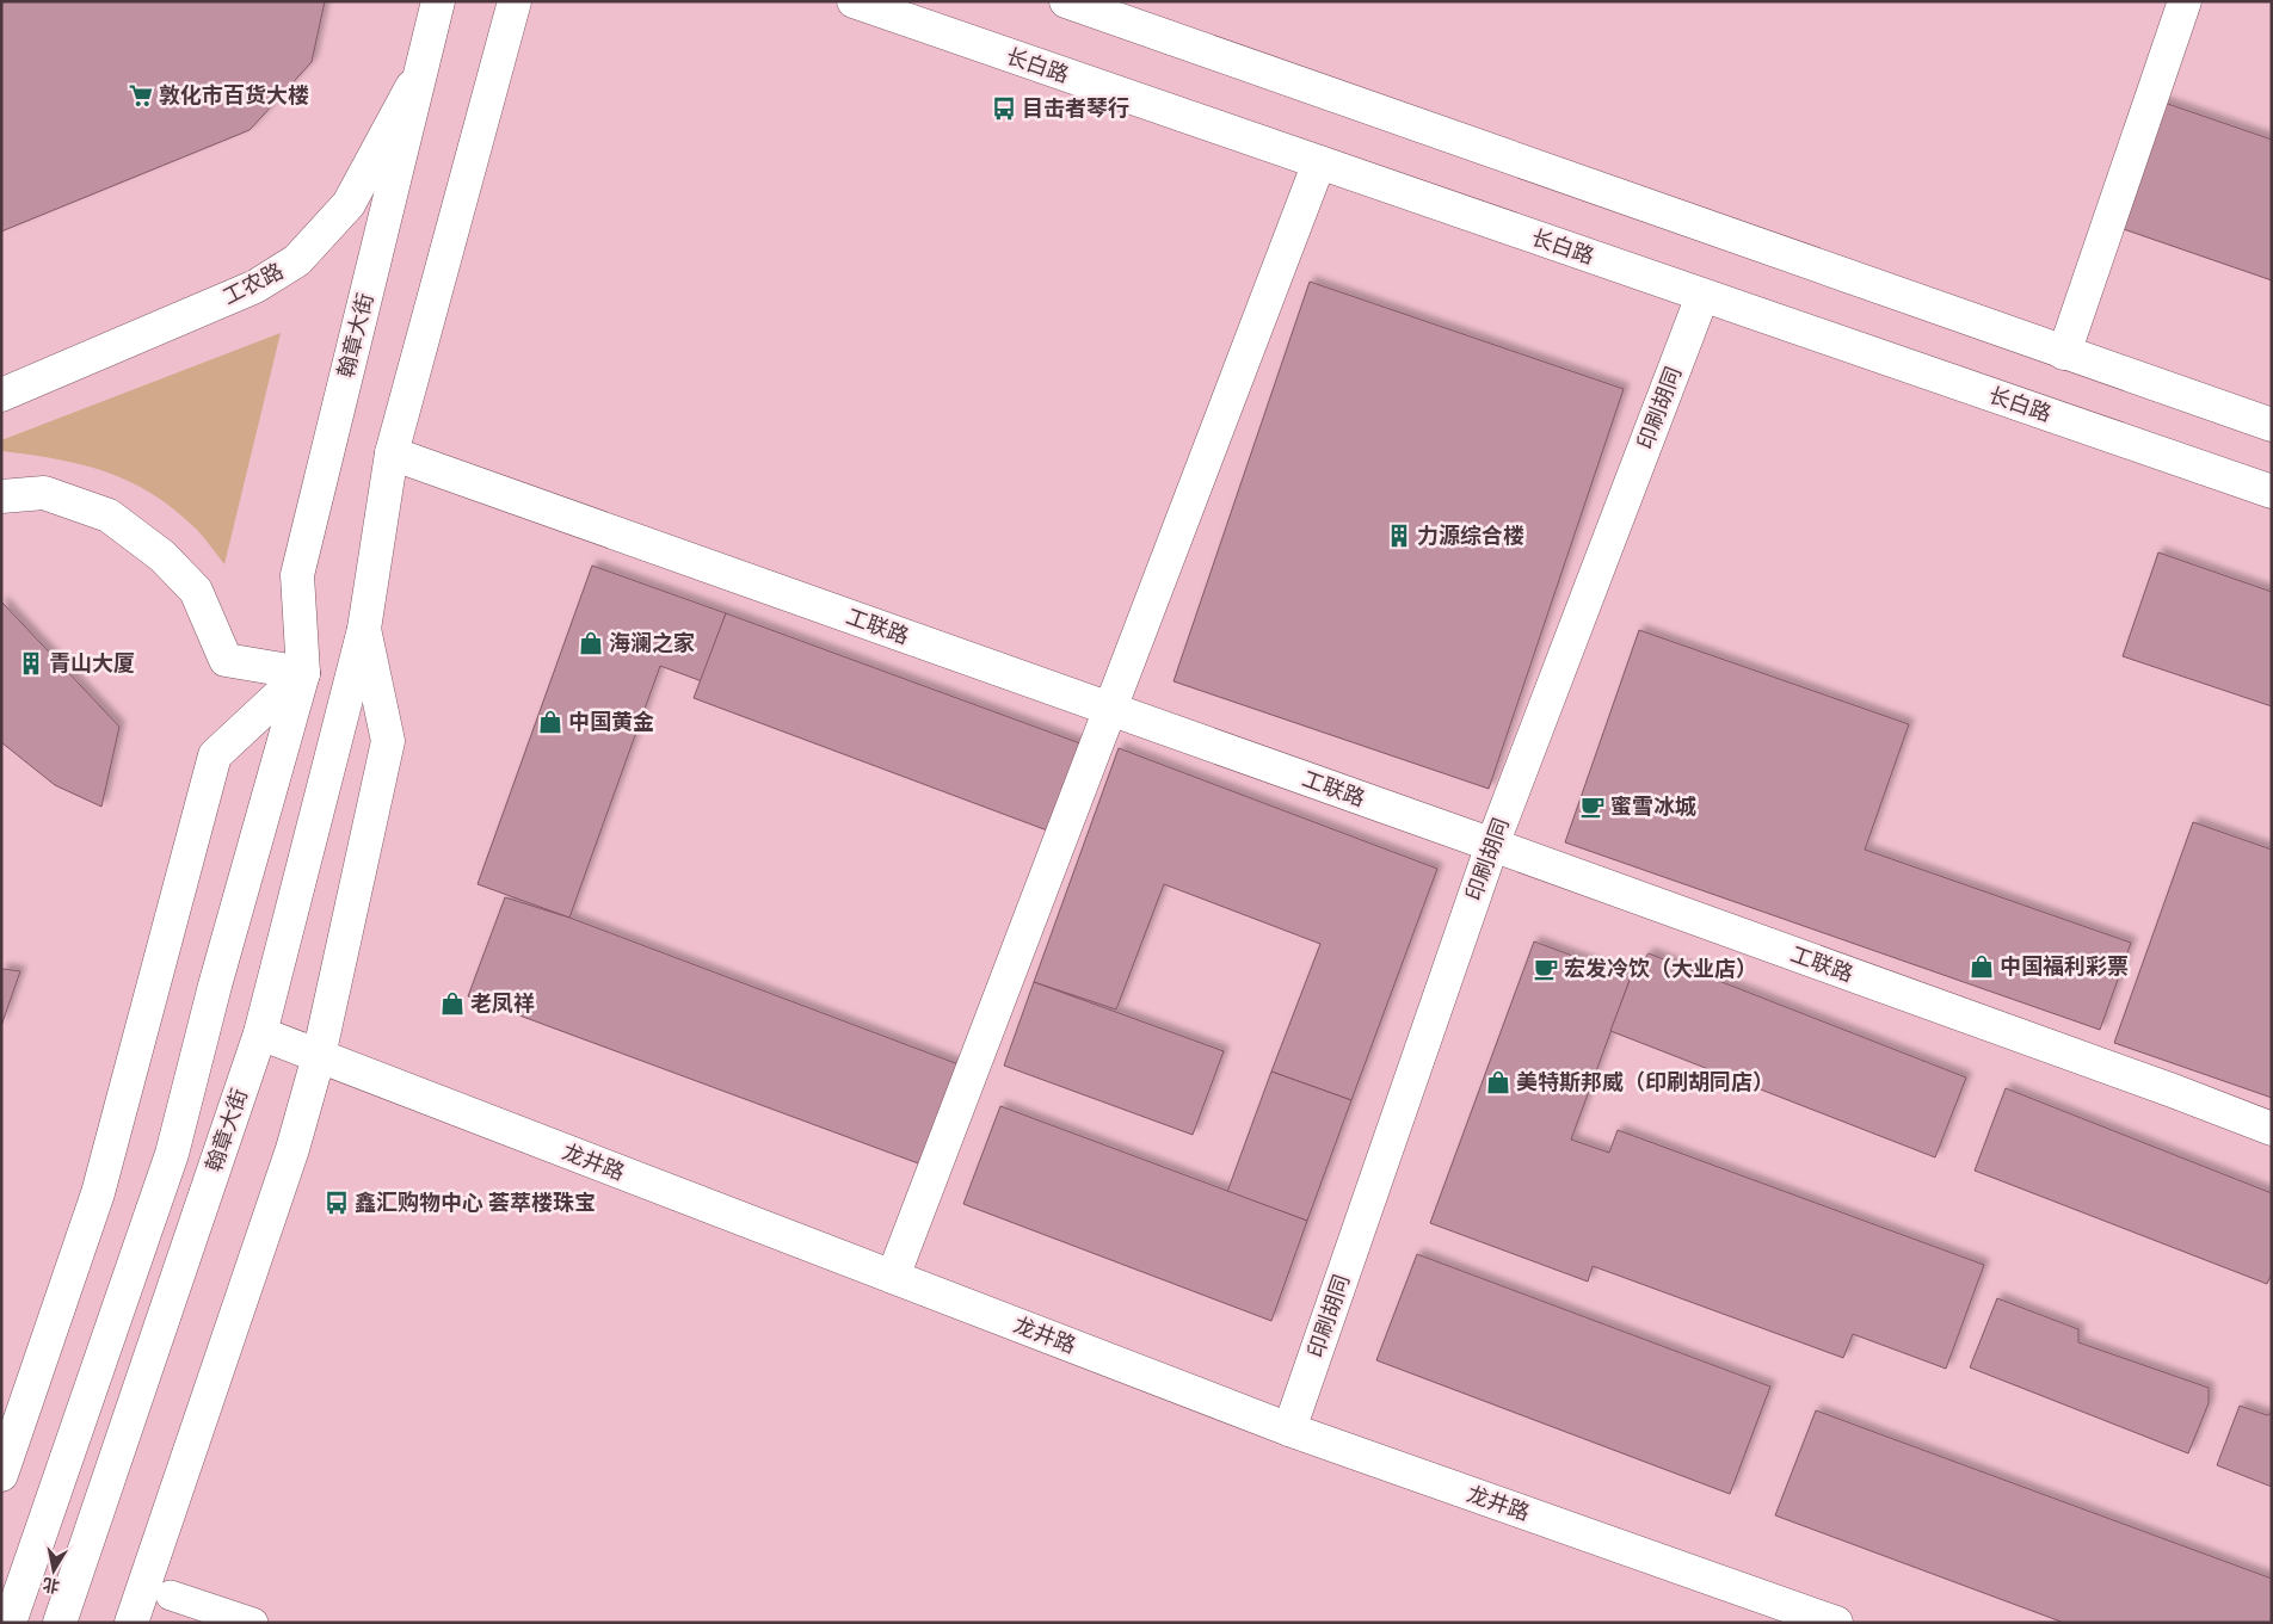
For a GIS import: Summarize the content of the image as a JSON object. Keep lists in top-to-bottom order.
{
  "streets": {
    "street": [
      "长白路",
      "工农路",
      "翰章大街",
      "印刷胡同",
      "工联路",
      "龙井路"
    ]
  },
  "crossings": [
    ["长白路", "印刷胡同"],
    ["工农路", "翰章大街"],
    ["翰章大街", "工联路"],
    ["翰章大街", "龙井路"],
    ["印刷胡同", "工联路"],
    ["印刷胡同", "龙井路"]
  ],
  "places": {
    "supermarket": ["敦化市百货大楼"],
    "bus stop": ["目击者琴行", "鑫汇购物中心 荟萃楼珠宝"],
    "building": ["力源综合楼", "青山大厦"],
    "shop": [
      "海澜之家",
      "中国黄金",
      "中国福利彩票",
      "老凤祥",
      "美特斯邦威（印刷胡同店）"
    ],
    "cafe": ["蜜雪冰城", "宏发冷饮（大业店）"]
  },
  "north": "bottom"
}
